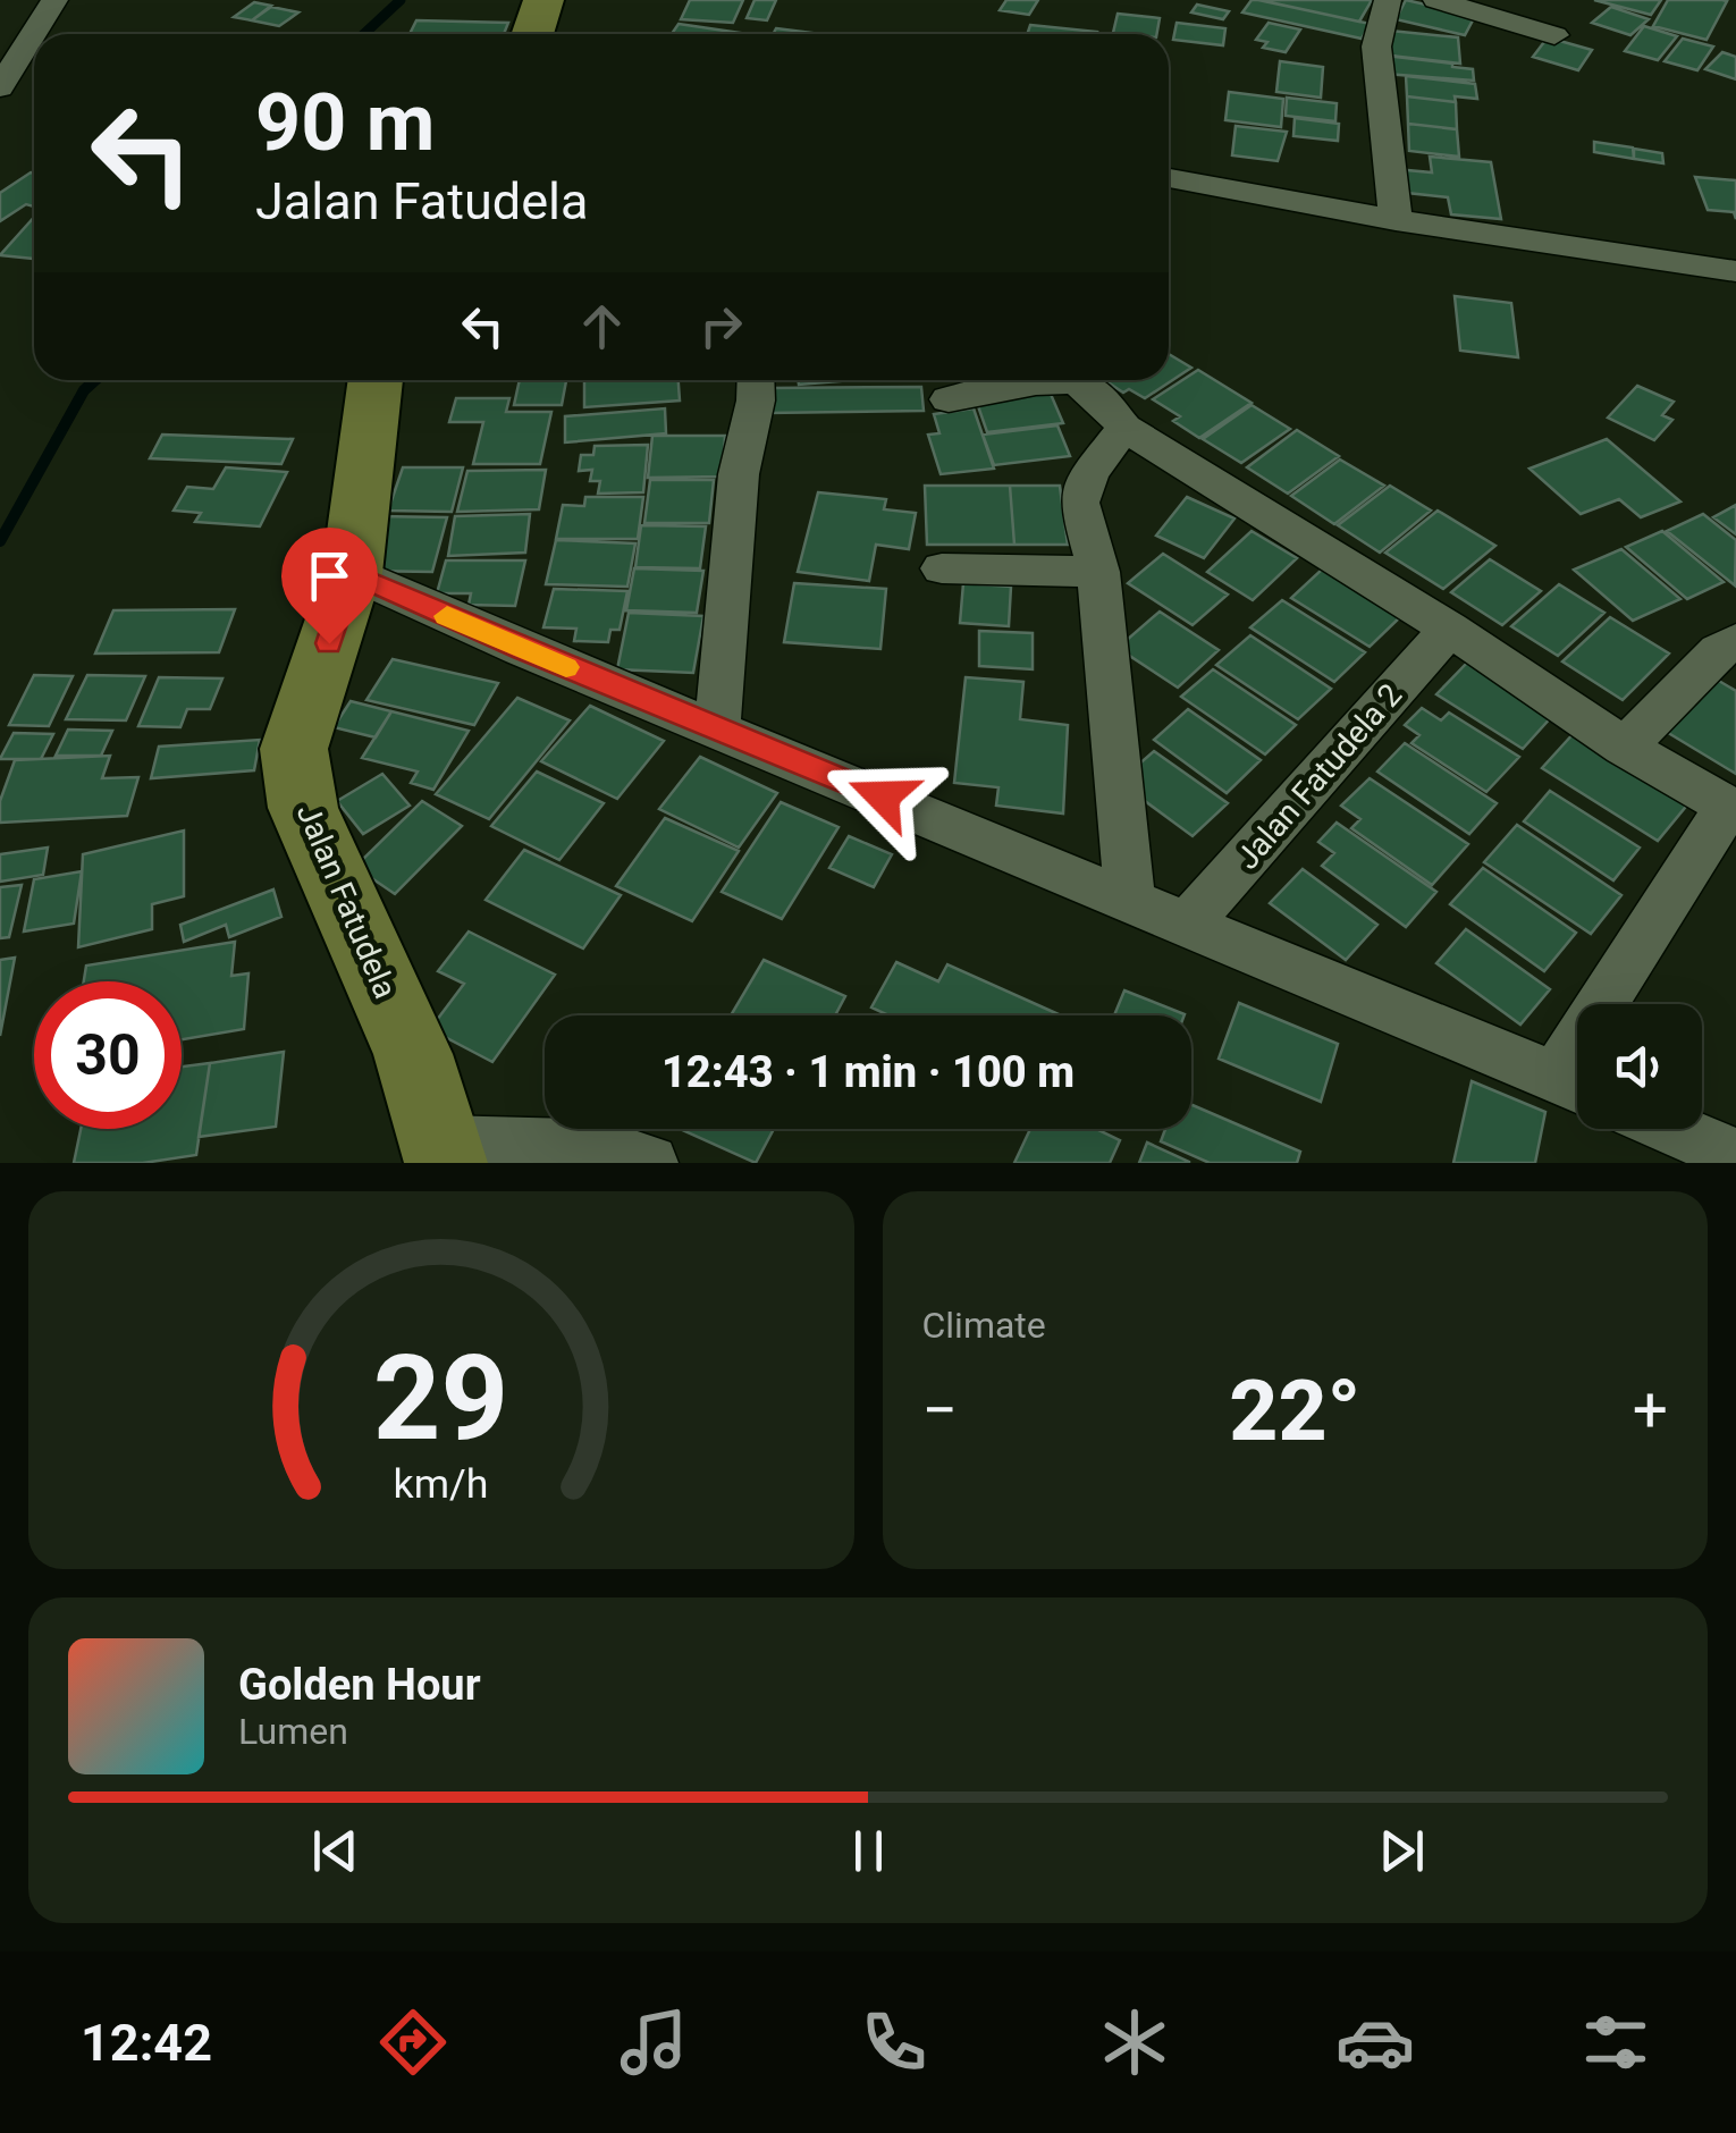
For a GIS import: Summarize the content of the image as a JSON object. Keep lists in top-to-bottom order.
{
  "streets": {
    "street": ["Jalan Fatudela 2", "Jalan Fatudela"]
  },
  "page": {
    "turn": ["90 m", "Jalan Fatudela"],
    "limit": "30",
    "trip": "12:43 · 1 min · 100 m",
    "tile": "Climate",
    "heat": ["−", "22°", "+"],
    "song": ["Golden Hour", "Lumen"],
    "tabs": "12:42",
    "gauge": ["29", "km/h"]
  }
}
